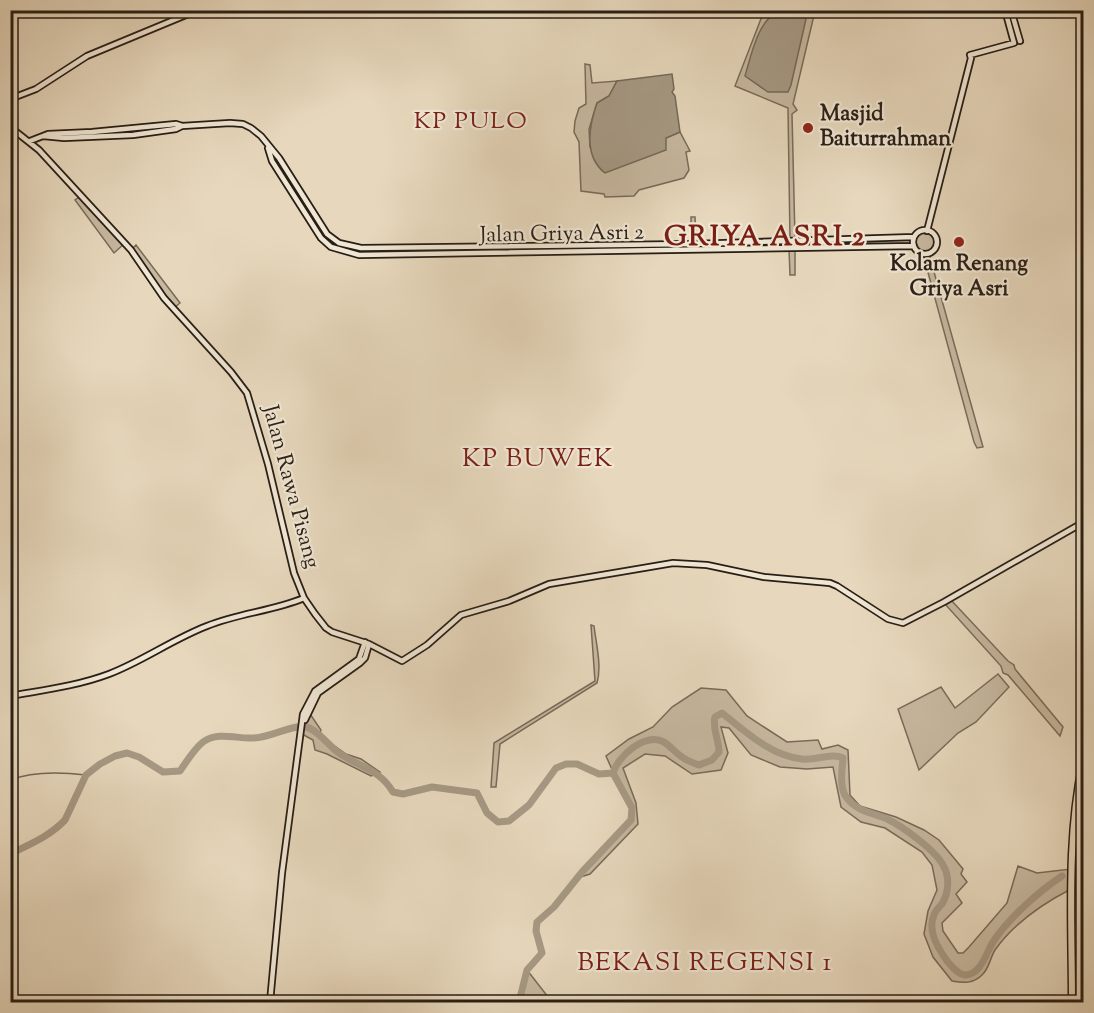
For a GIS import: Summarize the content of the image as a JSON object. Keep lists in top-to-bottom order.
{
  "streets": {
    "street": ["Jalan Griya Asri 2", "Jalan Rawa Pisang"]
  },
  "crossings": [
    ["Jalan Griya Asri 2", "Jalan Rawa Pisang"]
  ],
  "districts": [
    "KP PULO",
    "GRIYA ASRI 2",
    "KP BUWEK",
    "BEKASI REGENSI 1"
  ],
  "places": ["Masjid Baiturrahman", "Kolam Renang Griya Asri"]
}
